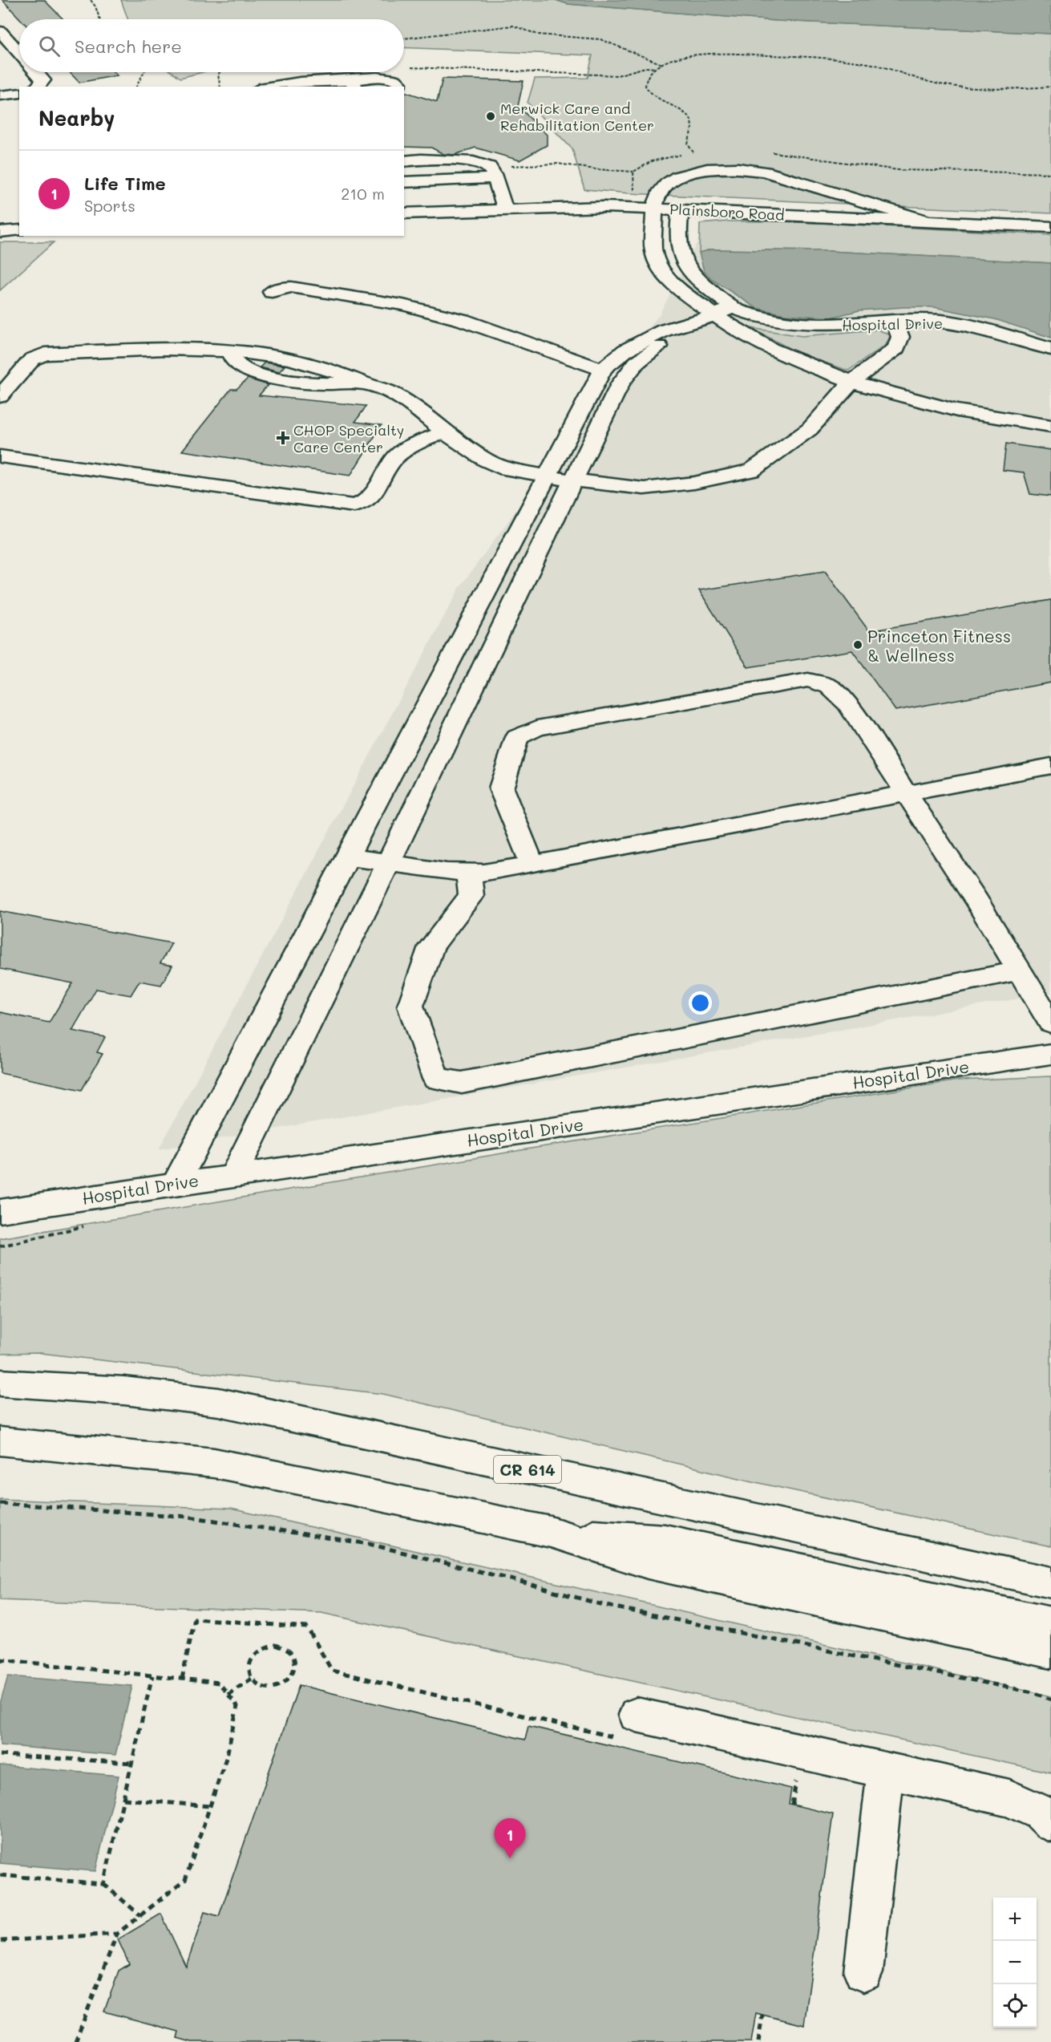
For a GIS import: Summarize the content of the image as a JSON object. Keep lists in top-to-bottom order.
{
  "streets": {
    "main road": ["Plainsboro Road", "Hospital Drive", "CR 614"]
  },
  "crossings": [
    ["Plainsboro Road", "Hospital Drive"]
  ],
  "places": {
    "other": ["Merwick Care and Rehabilitation Center", "Princeton Fitness & Wellness"],
    "health": ["CHOP Specialty Care Center"]
  },
  "page": {
    "search": "Search here",
    "heading": "Nearby",
    "list": [
      {
        "mark": "1",
        "name": "Life Time",
        "note": "Sports",
        "value": "210 m"
      }
    ],
    "pins": "1",
    "map_buttons": ["+", "−"]
  }
}
